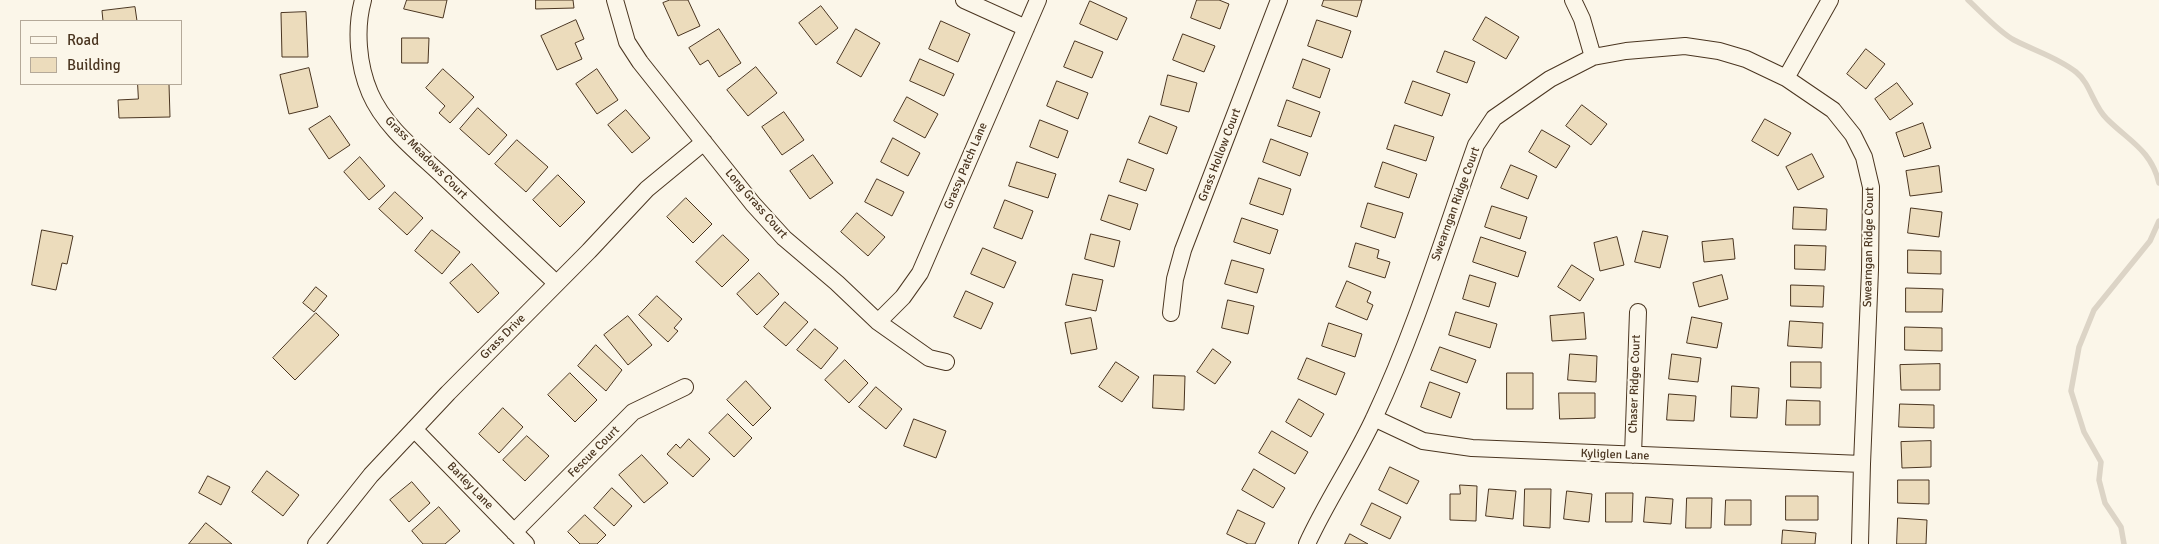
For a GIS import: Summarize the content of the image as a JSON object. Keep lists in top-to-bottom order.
{
  "streets": {
    "street": [
      "Grass Hollow Court",
      "Grass Meadows Court",
      "Grassy Patch Lane",
      "Long Grass Court",
      "Swearngan Ridge Court",
      "Grass Drive",
      "Chaser Ridge Court",
      "Fescue Court",
      "Kyliglen Lane",
      "Barley Lane"
    ]
  },
  "crossings": [
    ["Grass Meadows Court", "Grass Drive"],
    ["Grassy Patch Lane", "Long Grass Court"],
    ["Long Grass Court", "Grass Drive"],
    ["Swearngan Ridge Court", "Kyliglen Lane"],
    ["Grass Drive", "Barley Lane"],
    ["Chaser Ridge Court", "Kyliglen Lane"],
    ["Fescue Court", "Barley Lane"]
  ],
  "legend": ["Road", "Building"]
}
